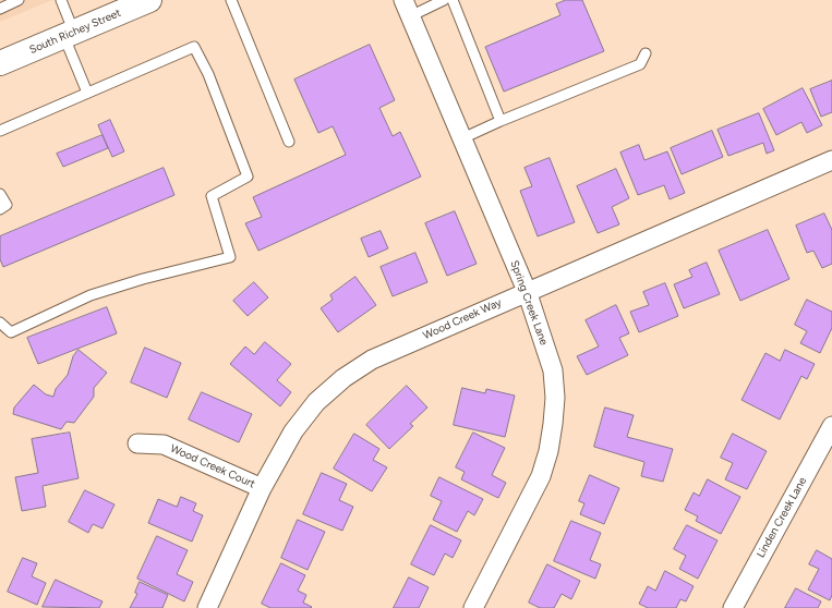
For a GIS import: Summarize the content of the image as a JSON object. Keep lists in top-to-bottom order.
{
  "streets": {
    "main road": ["South Richey Street"],
    "street": [
      "Spring Creek Lane",
      "Wood Creek Way",
      "Wood Creek Court",
      "Linden Creek Lane"
    ]
  },
  "crossings": [
    ["Spring Creek Lane", "Wood Creek Way"],
    ["Wood Creek Way", "Wood Creek Court"]
  ]
}
